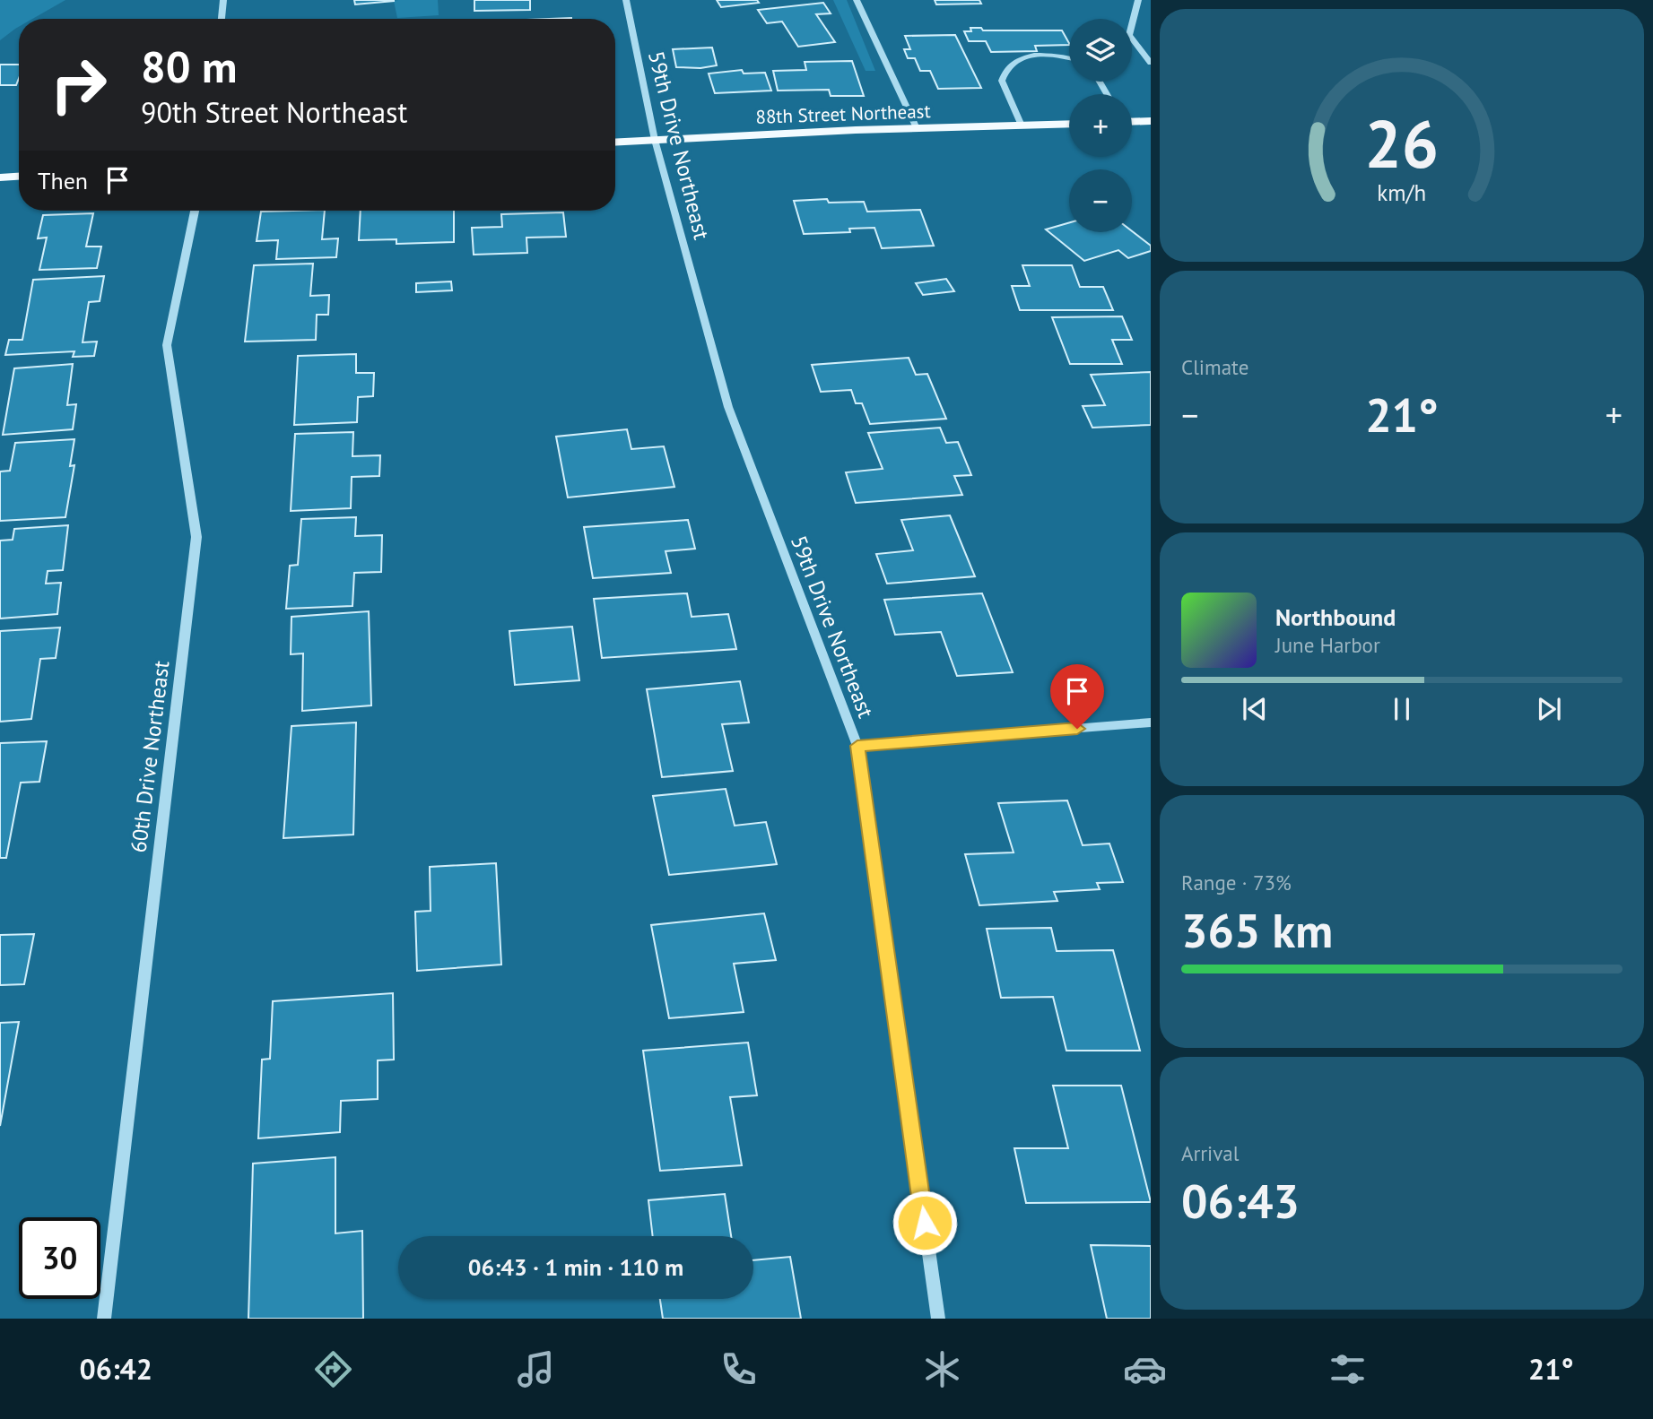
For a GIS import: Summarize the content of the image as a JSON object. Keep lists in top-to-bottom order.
{
  "streets": {
    "main road": ["88th Street Northeast"],
    "street": ["59th Drive Northeast", "60th Drive Northeast"]
  },
  "crossings": [
    ["88th Street Northeast", "59th Drive Northeast"]
  ],
  "page": {
    "map_buttons": ["+", "−"],
    "turn": ["80 m", "90th Street Northeast"],
    "then": "Then",
    "tile": [
      "Climate",
      ["Range · 73%", "365 km"],
      ["Arrival", "06:43"]
    ],
    "heat": ["−", "21°", "+"],
    "song": ["Northbound", "June Harbor"],
    "limit": "30",
    "trip": "06:43 · 1 min · 110 m",
    "tabs": ["06:42", "21°"],
    "gauge": ["26", "km/h"]
  }
}
